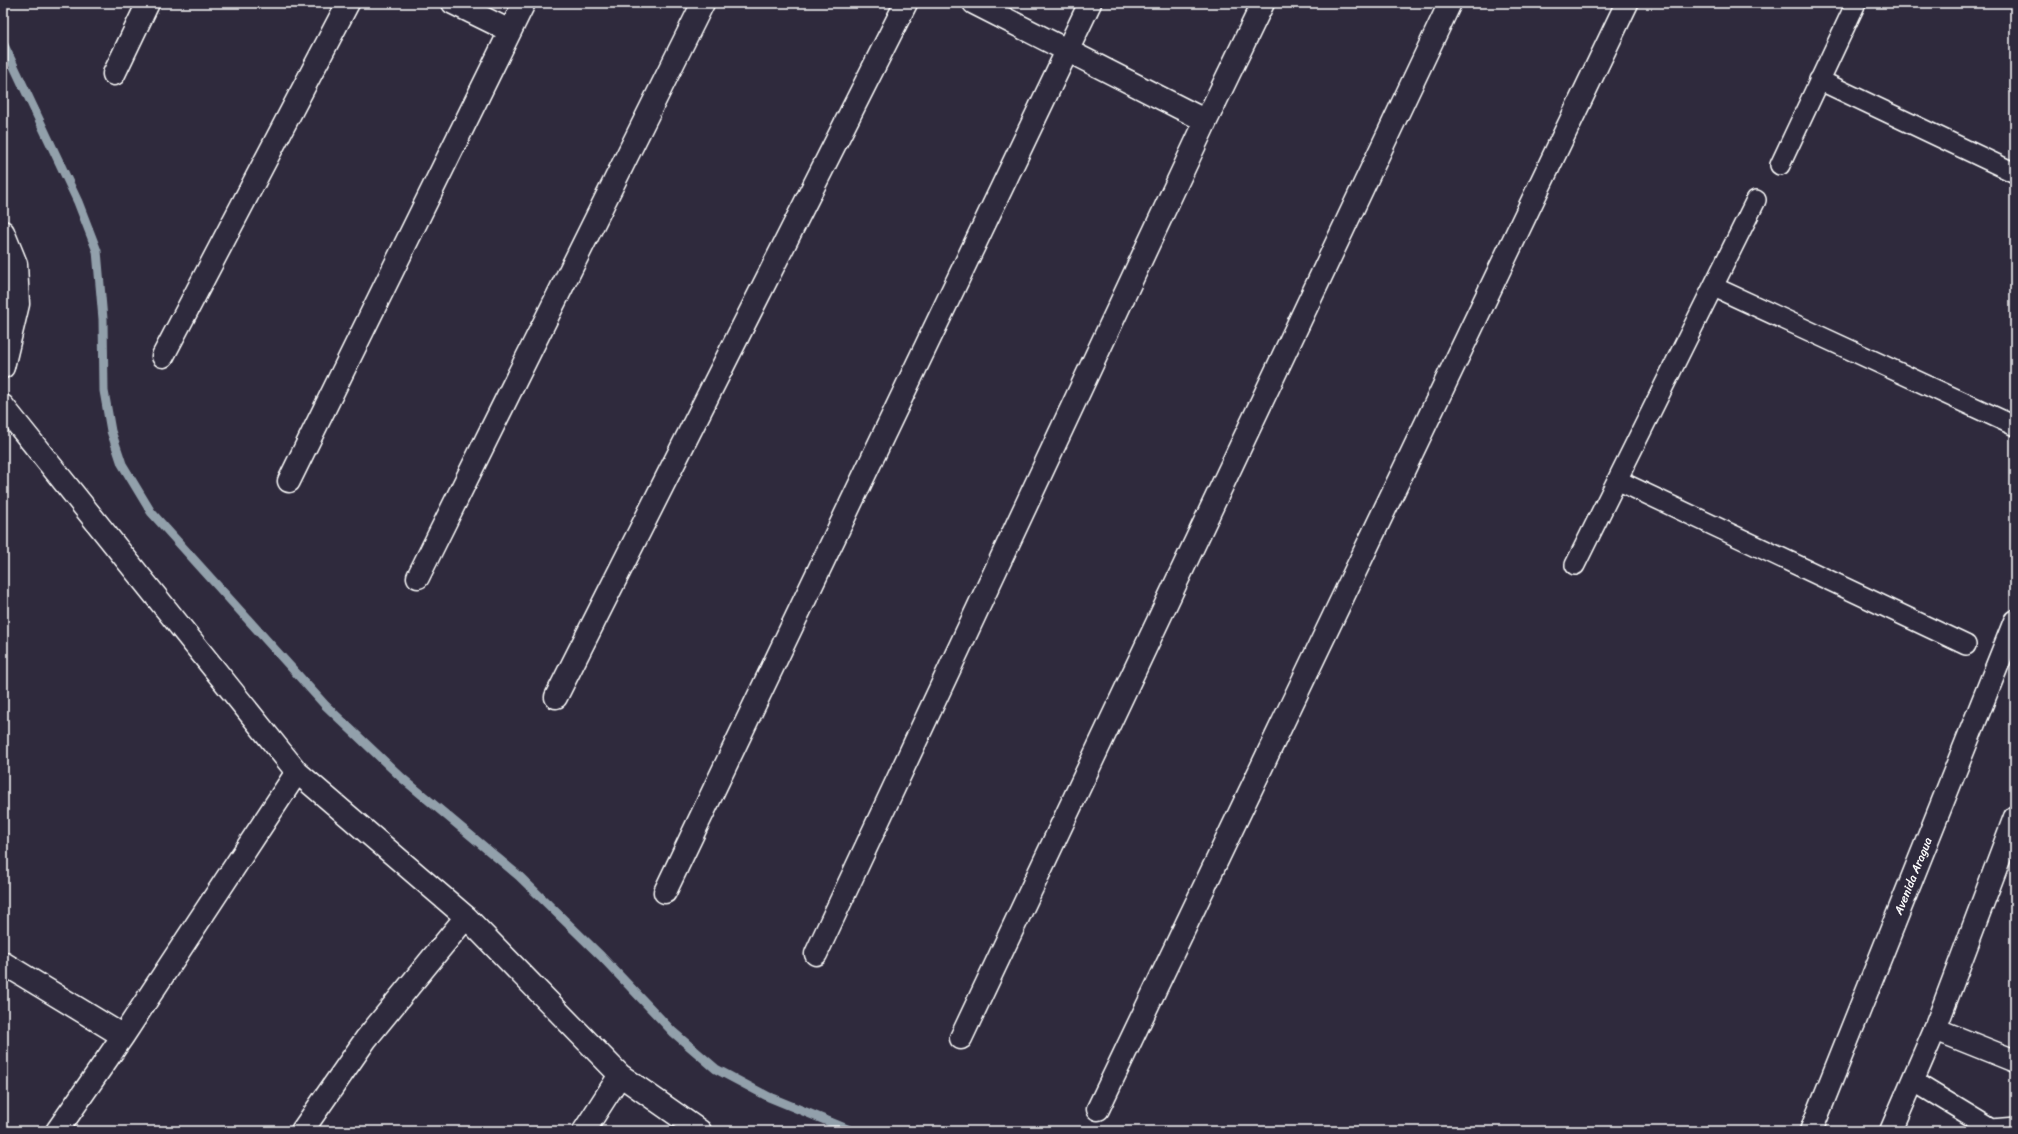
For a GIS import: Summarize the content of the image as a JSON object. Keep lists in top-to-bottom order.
{
  "streets": {
    "street": ["Avenida Aragua"]
  }
}
